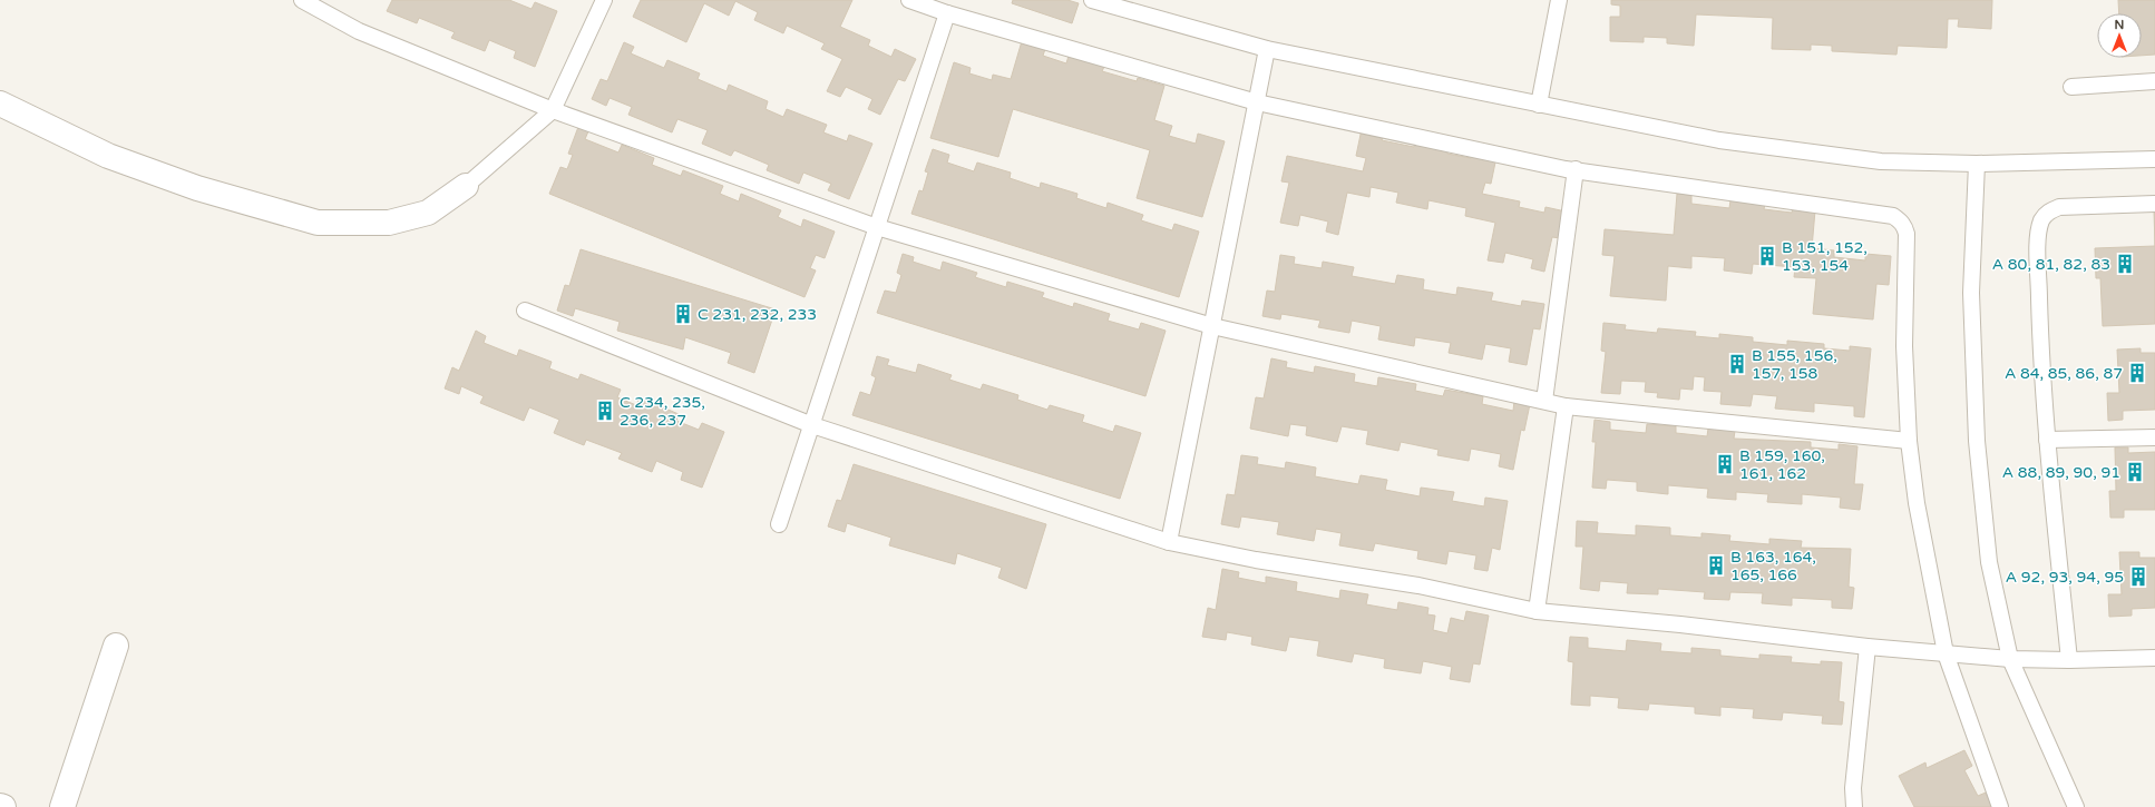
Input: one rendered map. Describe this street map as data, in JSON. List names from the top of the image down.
{
  "places": {
    "building": [
      "B 151, 152, 153, 154",
      "A 80, 81, 82, 83",
      "C 231, 232, 233",
      "B 155, 156, 157, 158",
      "A 84, 85, 86, 87",
      "C 234, 235, 236, 237",
      "B 159, 160, 161, 162",
      "A 88, 89, 90, 91",
      "B 163, 164, 165, 166",
      "A 92, 93, 94, 95"
    ]
  },
  "north": "top"
}
